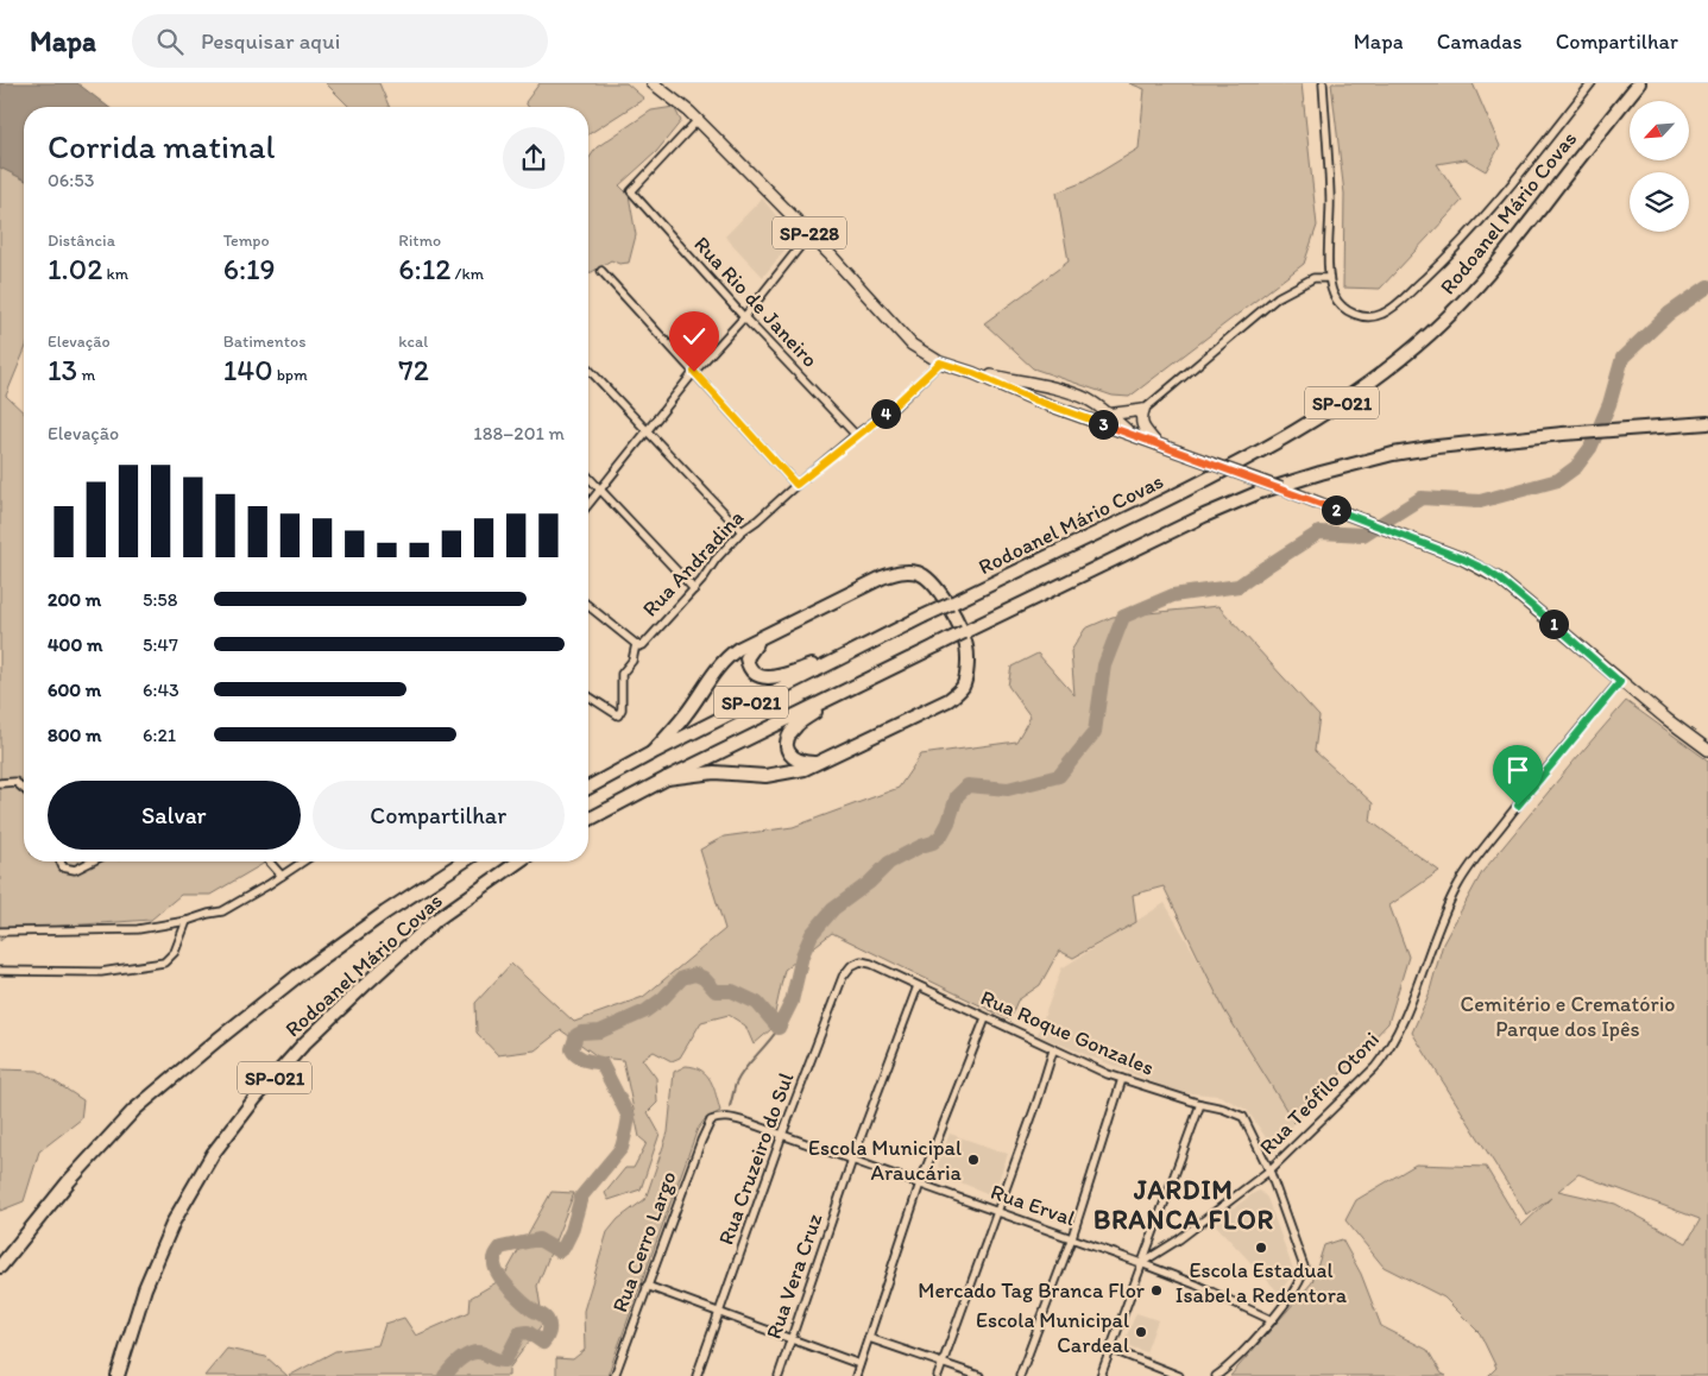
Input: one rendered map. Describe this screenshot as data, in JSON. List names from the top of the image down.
{
  "streets": {
    "highway": ["Rodoanel Mário Covas", "SP-021"],
    "main road": ["SP-228"],
    "street": [
      "Rua Rio de Janeiro",
      "Rua Andradina",
      "Rua Roque Gonzales",
      "Rua Teófilo Otoni",
      "Rua Cruzeiro do Sul",
      "Rua Erval",
      "Rua Cerro Largo",
      "Rua Vera Cruz"
    ]
  },
  "crossings": [
    ["SP-228", "Rua Rio de Janeiro"],
    ["SP-228", "Rua Andradina"],
    ["SP-228", "Rua Teófilo Otoni"],
    ["Rua Rio de Janeiro", "Rua Andradina"],
    ["Rua Roque Gonzales", "Rua Teófilo Otoni"],
    ["Rua Roque Gonzales", "Rua Cruzeiro do Sul"],
    ["Rua Roque Gonzales", "Rua Erval"],
    ["Rua Roque Gonzales", "Rua Vera Cruz"],
    ["Rua Teófilo Otoni", "Rua Erval"],
    ["Rua Cruzeiro do Sul", "Rua Erval"],
    ["Rua Erval", "Rua Cerro Largo"],
    ["Rua Erval", "Rua Vera Cruz"]
  ],
  "districts": ["JARDIM BRANCA FLOR"],
  "parks": ["Cemitério e Crematório Parque dos Ipês"],
  "places": [
    "Escola Municipal Araucária",
    "Escola Estadual Isabel a Redentora",
    "Mercado Tag Branca Flor",
    "Escola Municipal Cardeal"
  ],
  "north": "bottom left",
  "page": {
    "header": "Mapa",
    "search": "Pesquisar aqui",
    "nav": ["Mapa", "Camadas", "Compartilhar"],
    "heading": ["Corrida matinal", "06:53"],
    "stats": [
      ["Distância", "1.02 km"],
      ["Tempo", "6:19"],
      ["Ritmo", "6:12 /km"],
      ["Elevação", "13 m"],
      ["Batimentos", "140 bpm"],
      ["kcal", "72"]
    ],
    "pins": [
      "4",
      "3",
      "2",
      "1"
    ],
    "chart": ["Elevação", "188–201 m"],
    "list": [
      {
        "name": "200 m",
        "note": "5:58"
      },
      {
        "name": "400 m",
        "note": "5:47"
      },
      {
        "name": "600 m",
        "note": "6:43"
      },
      {
        "name": "800 m",
        "note": "6:21"
      }
    ],
    "buttons": ["Salvar", "Compartilhar"]
  }
}
